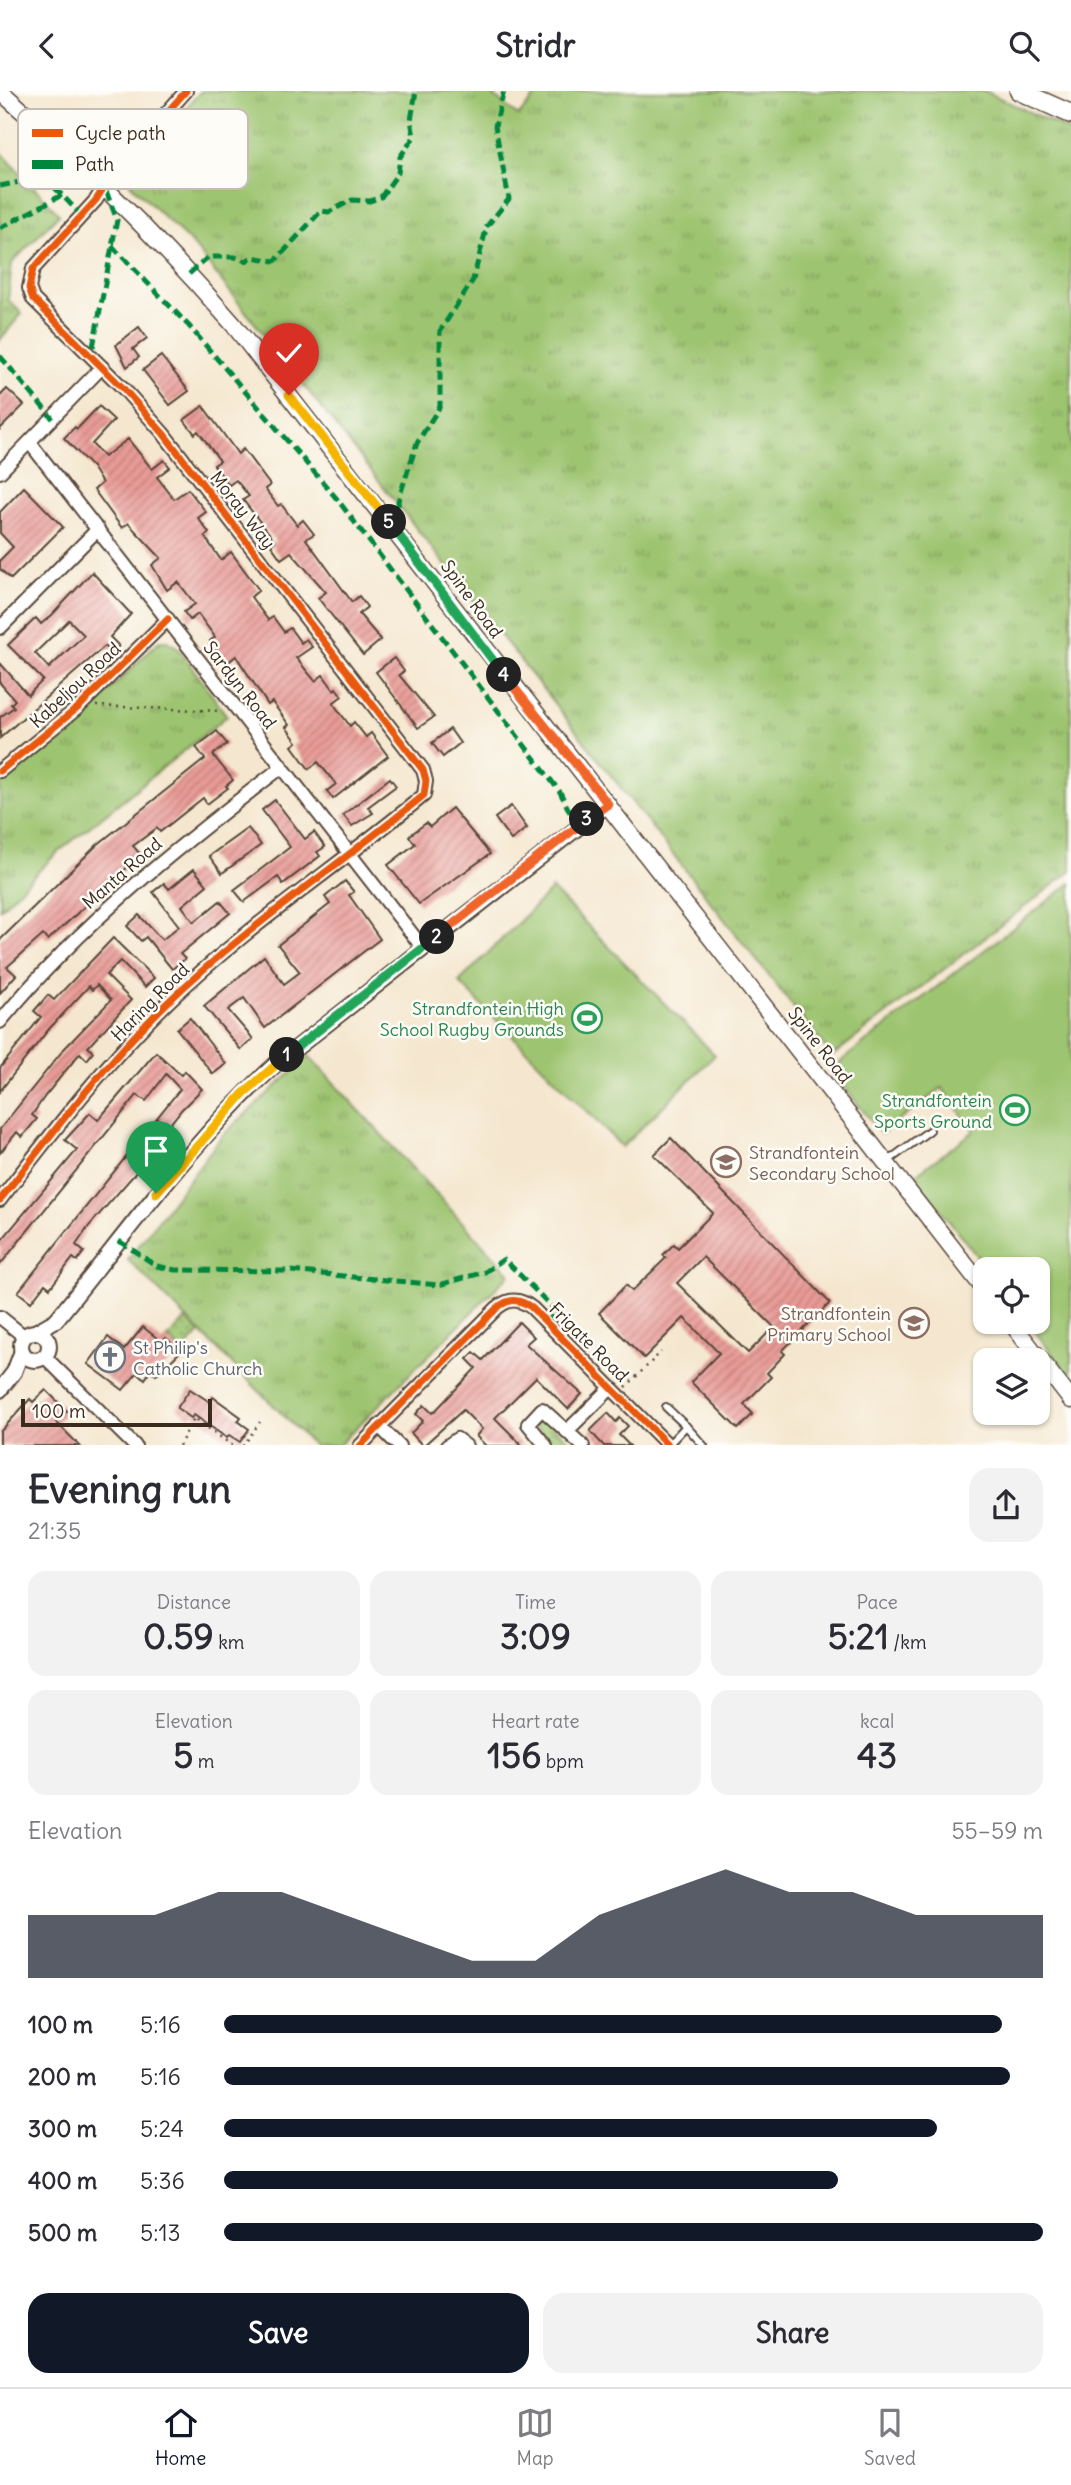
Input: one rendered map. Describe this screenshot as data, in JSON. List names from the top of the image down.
{
  "streets": {
    "main road": ["Spine Road"],
    "street": [
      "Moray Way",
      "Kabeljou Road",
      "Sardyn Road",
      "Manta Road",
      "Haring Road",
      "Frigate Road"
    ]
  },
  "crossings": [
    ["Moray Way", "Sardyn Road"],
    ["Moray Way", "Haring Road"],
    ["Kabeljou Road", "Sardyn Road"],
    ["Sardyn Road", "Manta Road"],
    ["Sardyn Road", "Haring Road"]
  ],
  "places": {
    "sports": ["Strandfontein High School Rugby Grounds", "Strandfontein Sports Ground"],
    "school or university": ["Strandfontein Secondary School", "Strandfontein Primary School"],
    "church": ["St Philip's Catholic Church"]
  },
  "legend": ["Cycle path", "Path"],
  "scale_bar": "100 m",
  "page": {
    "header": "Stridr",
    "pins": [
      "5",
      "4",
      "3",
      "2",
      "1"
    ],
    "scale": "100 m",
    "heading": ["Evening run", "21:35"],
    "stats": [
      ["Distance", "0.59 km"],
      ["Time", "3:09"],
      ["Pace", "5:21 /km"],
      ["Elevation", "5 m"],
      ["Heart rate", "156 bpm"],
      ["kcal", "43"]
    ],
    "chart": ["Elevation", "55–59 m"],
    "list": [
      {
        "name": "100 m",
        "note": "5:16"
      },
      {
        "name": "200 m",
        "note": "5:16"
      },
      {
        "name": "300 m",
        "note": "5:24"
      },
      {
        "name": "400 m",
        "note": "5:36"
      },
      {
        "name": "500 m",
        "note": "5:13"
      }
    ],
    "buttons": ["Save", "Share"],
    "tabs": ["Home", "Map", "Saved"]
  }
}
